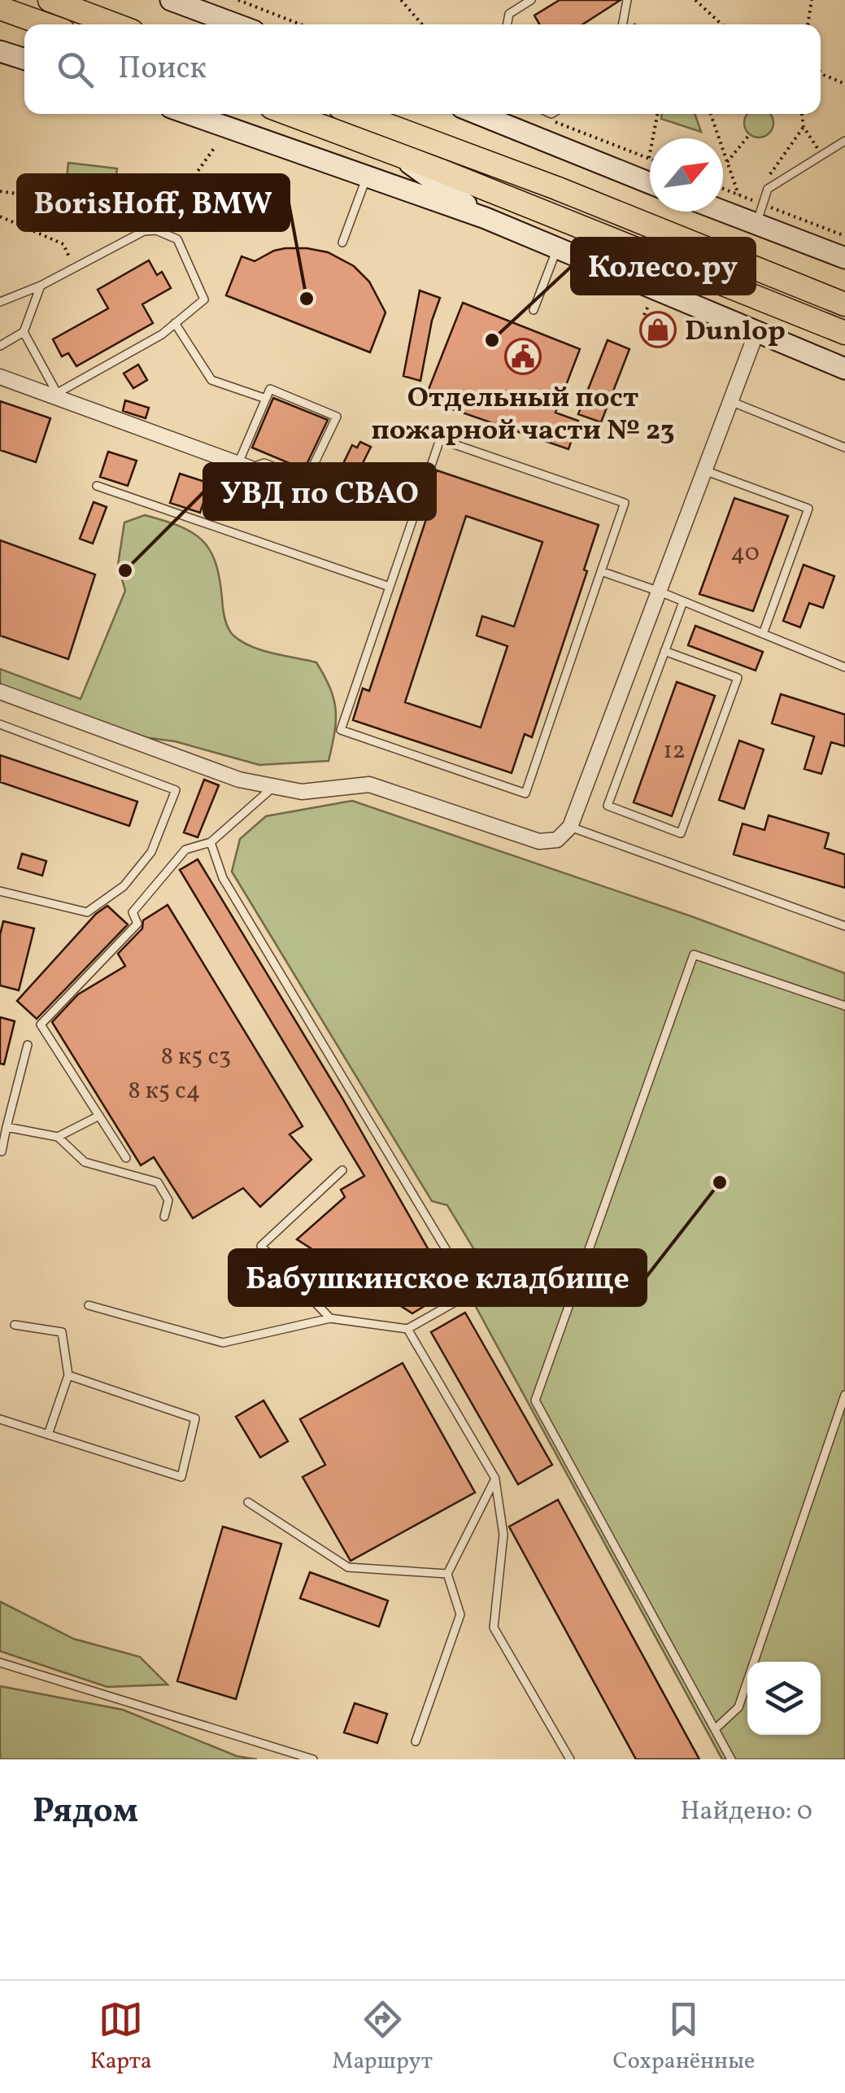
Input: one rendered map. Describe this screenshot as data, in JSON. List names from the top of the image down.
{
  "places": {
    "other": [
      "BorisHoff, BMW",
      "Колесо.ру",
      "УВД по СВАО",
      "Бабушкинское кладбище"
    ],
    "shop": ["Dunlop"],
    "public building": ["Отдельный пост пожарной части № 23"]
  },
  "house_numbers": [
    "40",
    "12",
    "8 к5 с3",
    "8 к5 с4"
  ],
  "north": "top right",
  "page": {
    "search": "Поиск",
    "heading": ["Рядом", "Найдено: 0"],
    "nav": ["Карта", "Маршрут", "Сохранённые"]
  }
}
